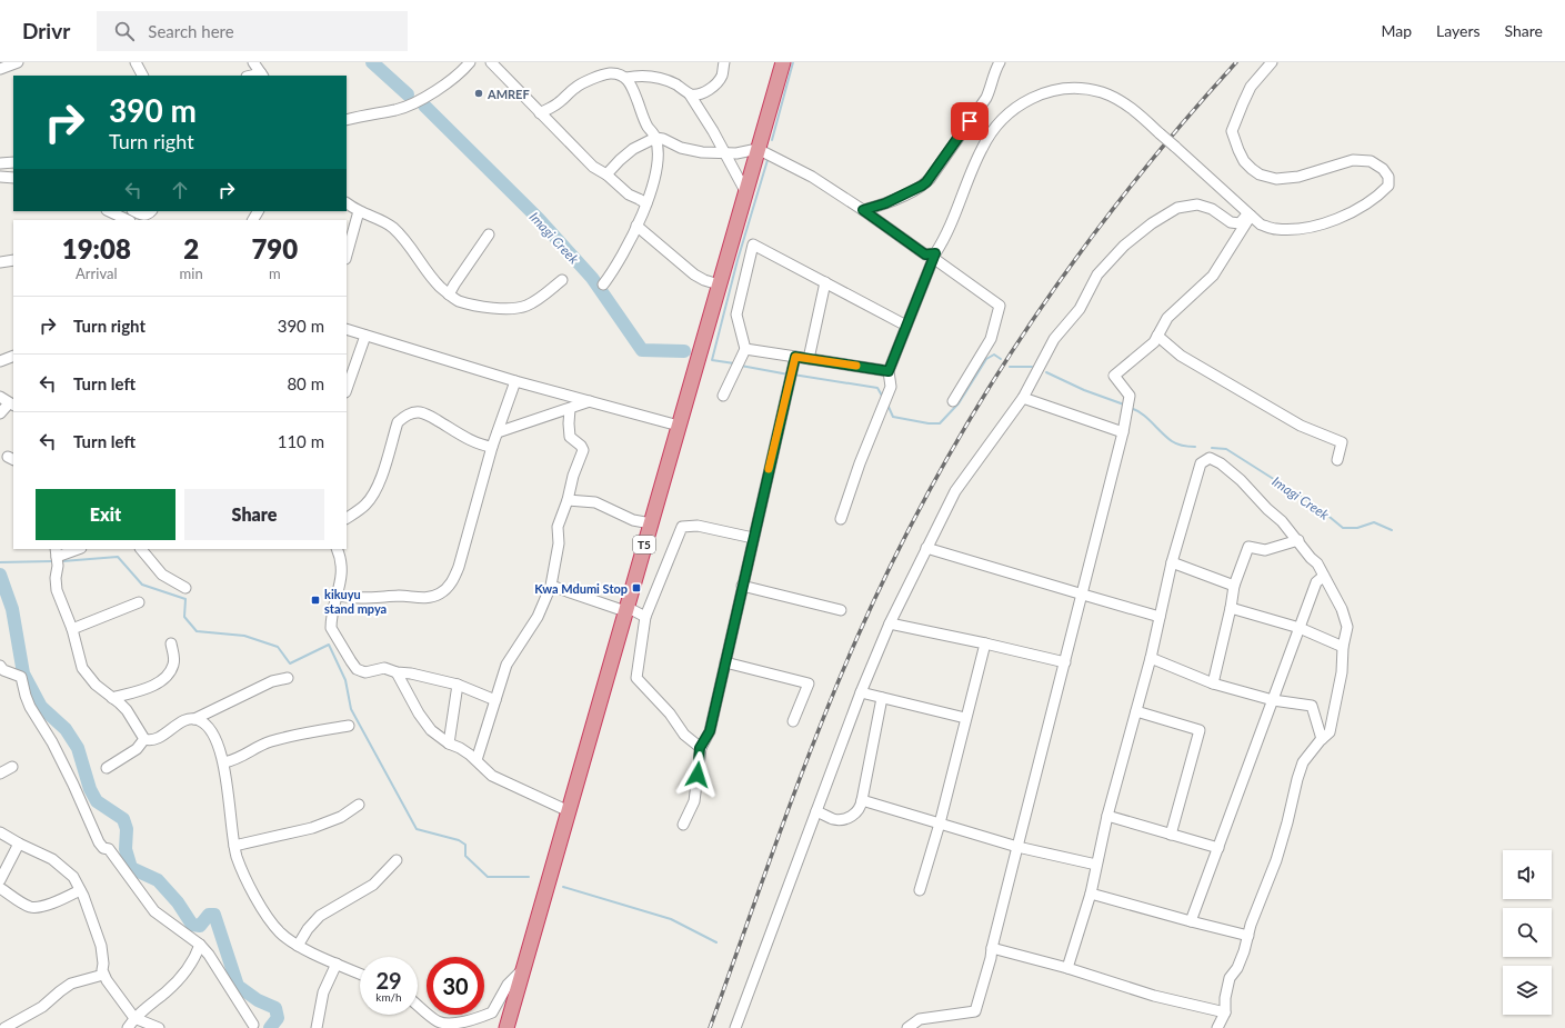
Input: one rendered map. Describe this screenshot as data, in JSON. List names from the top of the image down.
{
  "streets": {
    "highway": ["T5"]
  },
  "water": ["Imagi Creek"],
  "places": {
    "other": ["AMREF"],
    "transit": ["Kwa Mdumi Stop", "kikuyu stand mpya"]
  },
  "page": {
    "header": "Drivr",
    "search": "Search here",
    "nav": ["Map", "Layers", "Share"],
    "turn": ["390 m", "Turn right"],
    "eta": [
      "19:08",
      "Arrival",
      "2",
      "min",
      "790",
      "m"
    ],
    "list": [
      {
        "name": "Turn right",
        "value": "390 m"
      },
      {
        "name": "Turn left",
        "value": "80 m"
      },
      {
        "name": "Turn left",
        "value": "110 m"
      }
    ],
    "buttons": ["Exit", "Share"],
    "speed": "29 km/h",
    "limit": "30"
  }
}
